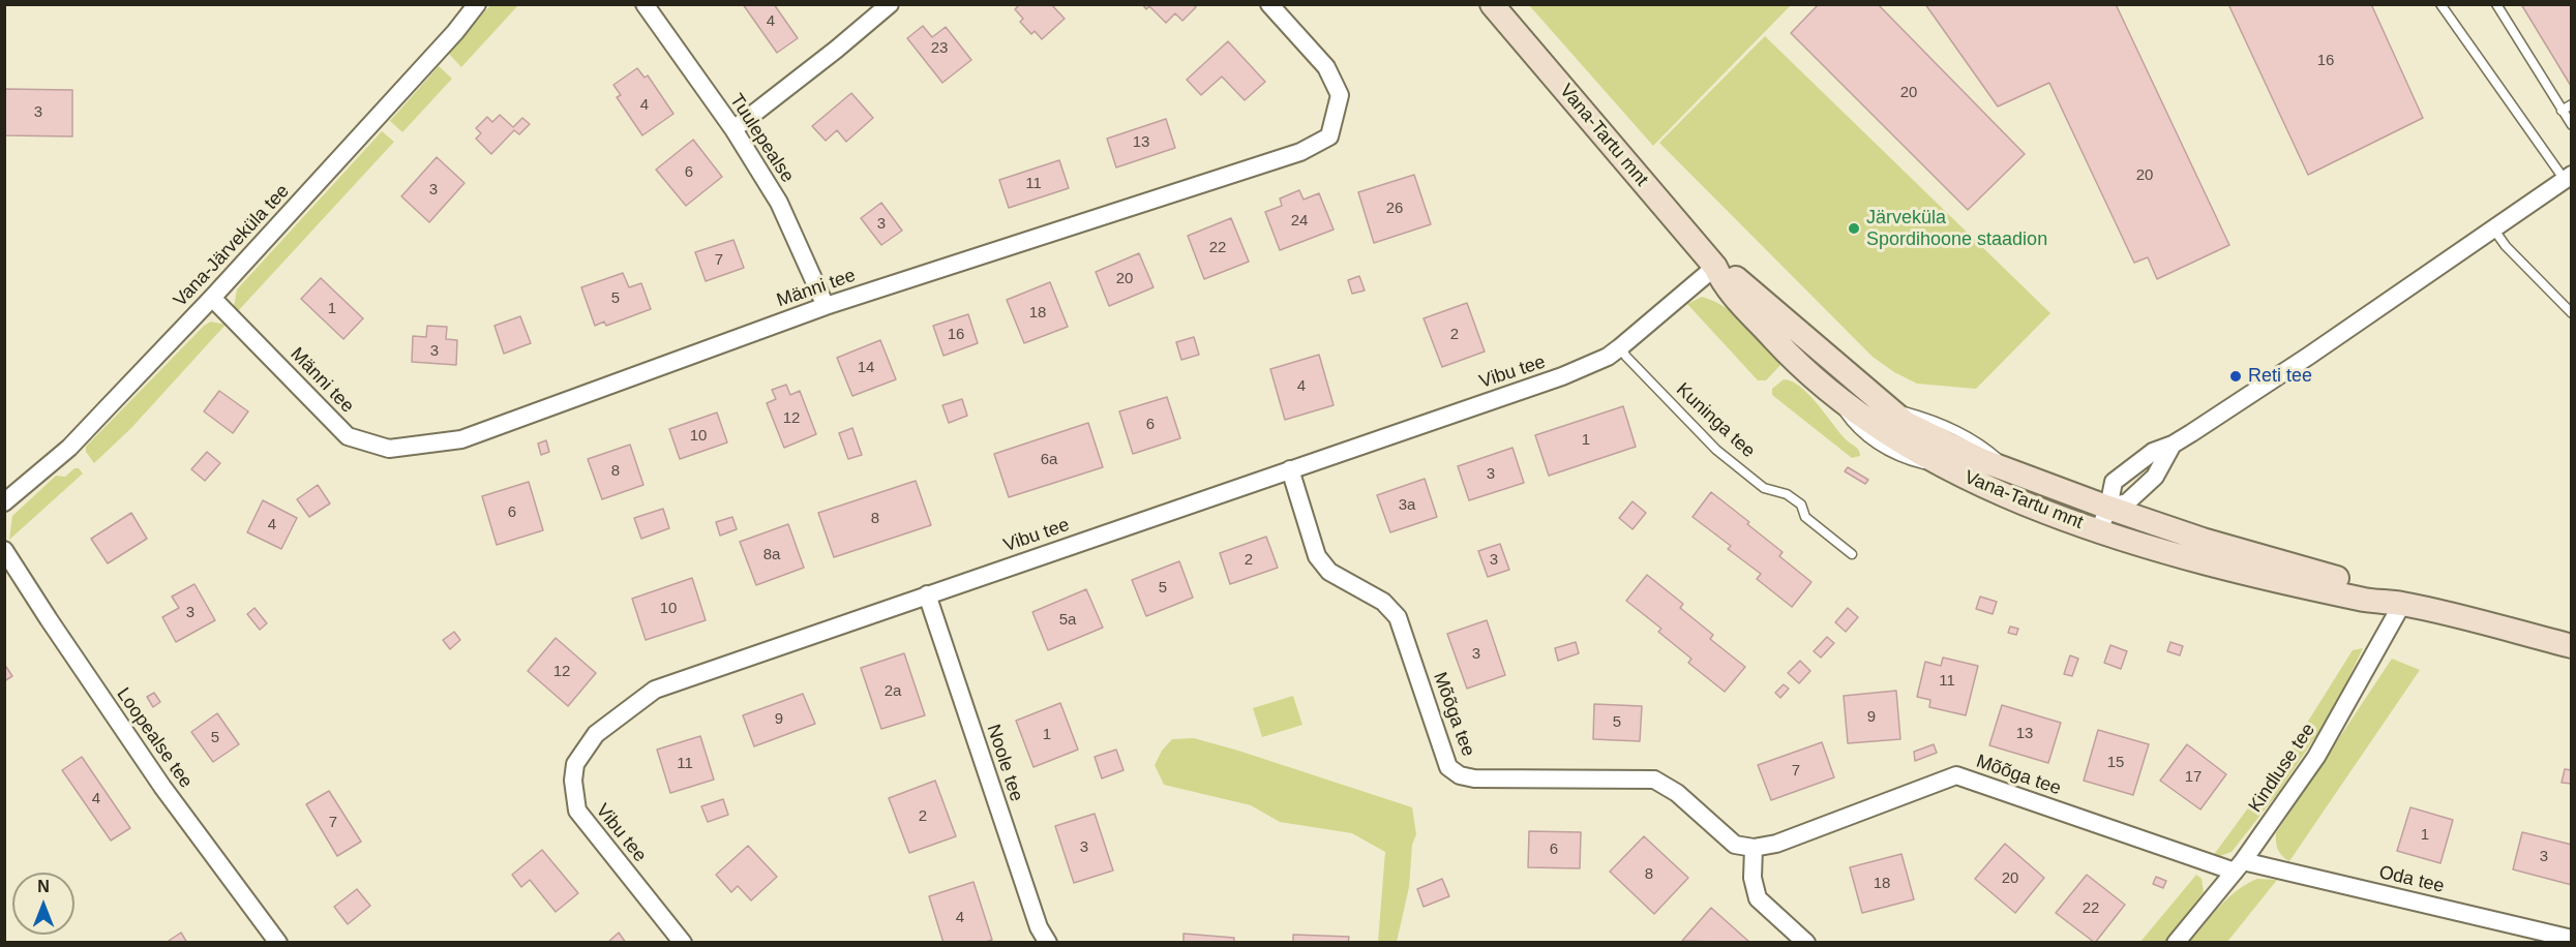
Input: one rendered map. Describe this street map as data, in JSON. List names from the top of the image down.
{
  "streets": {
    "street": [
      "Vana-Tartu mnt",
      "Tuulepealse",
      "Vana-Järveküla tee",
      "Männi tee",
      "Vibu tee",
      "Mõõga tee",
      "Loopealse tee",
      "Noole tee",
      "Kindluse tee",
      "Oda tee"
    ],
    "lane": ["Kuninga tee"]
  },
  "crossings": [
    ["Vana-Tartu mnt", "Vibu tee"],
    ["Vana-Tartu mnt", "Kindluse tee"],
    ["Tuulepealse", "Männi tee"],
    ["Vana-Järveküla tee", "Männi tee"],
    ["Vibu tee", "Kuninga tee"],
    ["Vibu tee", "Mõõga tee"],
    ["Vibu tee", "Noole tee"],
    ["Mõõga tee", "Kindluse tee"],
    ["Mõõga tee", "Oda tee"],
    ["Kindluse tee", "Oda tee"]
  ],
  "places": ["Järveküla Spordihoone staadion", "Reti tee"],
  "house_numbers": [
    "4",
    "23",
    "16",
    "20",
    "4",
    "3",
    "13",
    "6",
    "20",
    "11",
    "3",
    "26",
    "24",
    "3",
    "22",
    "7",
    "20",
    "5",
    "1",
    "18",
    "16",
    "2",
    "3",
    "14",
    "4",
    "12",
    "6",
    "10",
    "1",
    "6a",
    "8",
    "3",
    "3a",
    "6",
    "8",
    "4",
    "8a",
    "2",
    "3",
    "5",
    "10",
    "3",
    "5a",
    "3",
    "12",
    "11",
    "2a",
    "9",
    "9",
    "5",
    "13",
    "1",
    "5",
    "15",
    "11",
    "7",
    "17",
    "4",
    "2",
    "7",
    "1",
    "3",
    "6",
    "3",
    "8",
    "20",
    "18",
    "22",
    "4"
  ],
  "north": "top"
}
